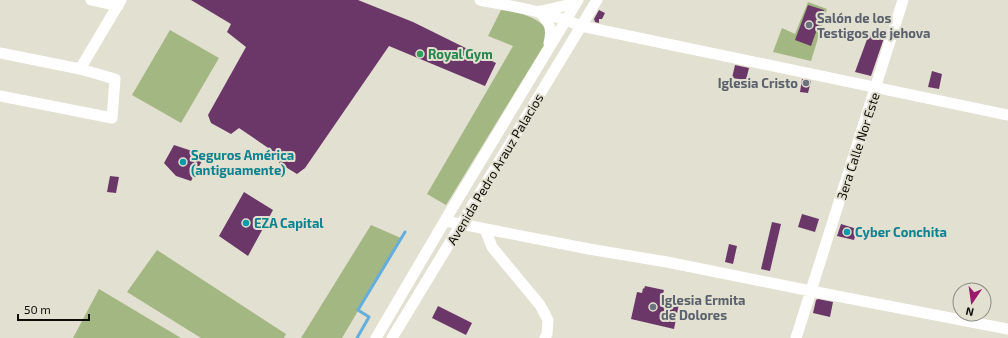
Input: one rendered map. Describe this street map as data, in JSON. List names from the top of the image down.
{
  "streets": {
    "street": ["3era Calle Nor Este", "Avenida Pedro Arauz Palacios"]
  },
  "places": [
    "Salón de los Testigos de jehova",
    "Royal Gym",
    "Iglesia Cristo",
    "Seguros América (antiguamente)",
    "EZA Capital",
    "Cyber Conchita",
    "Iglesia Ermita de Dolores"
  ],
  "scale_bar": "50 m",
  "north": "bottom"
}
